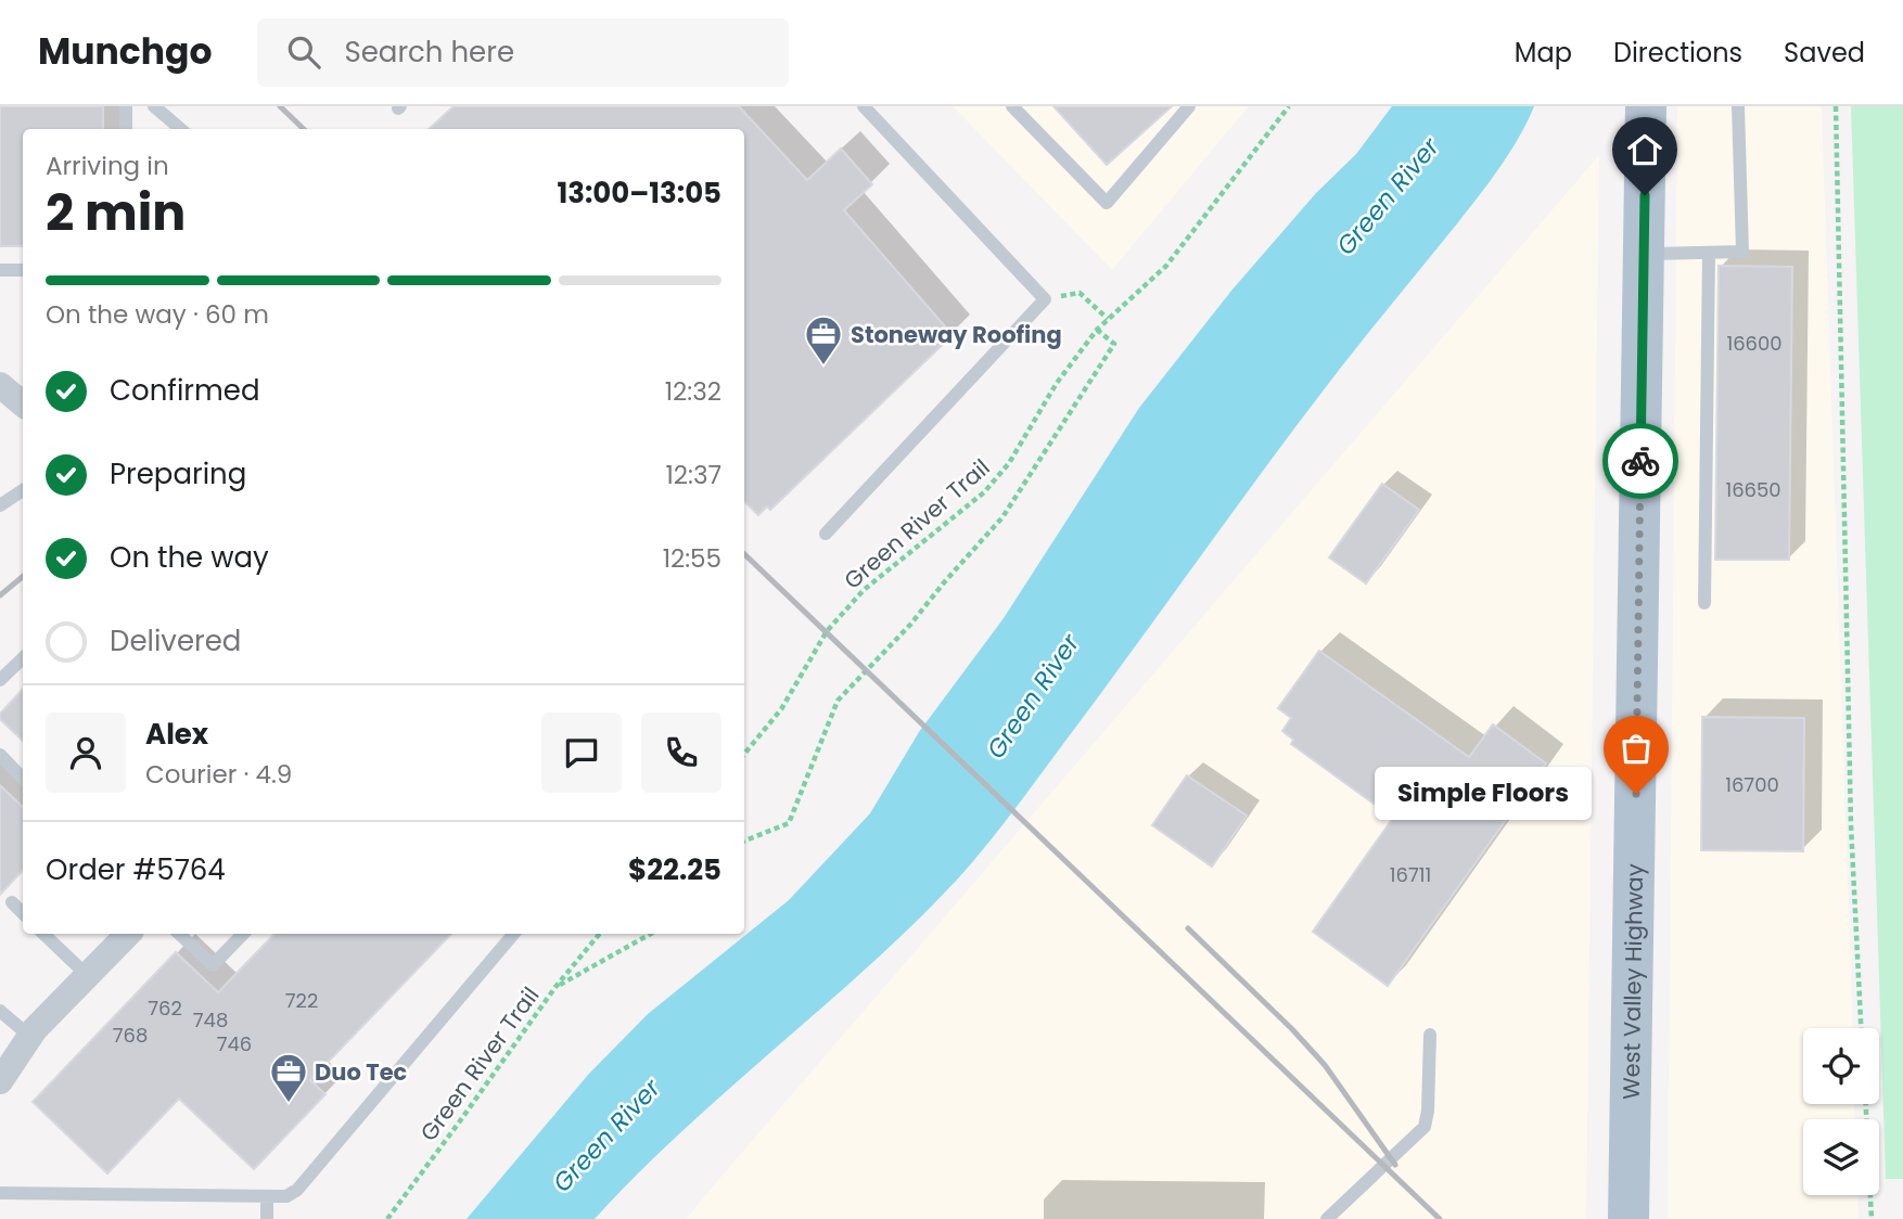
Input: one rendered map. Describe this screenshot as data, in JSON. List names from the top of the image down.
{
  "streets": {
    "main road": ["West Valley Highway"],
    "path": ["Green River Trail"]
  },
  "water": ["Green River"],
  "places": {
    "office": ["Stoneway Roofing", "Duo Tec"],
    "other": ["Simple Floors"]
  },
  "house_numbers": [
    "16600",
    "16650",
    "16700",
    "16711",
    "722",
    "762",
    "748",
    "768",
    "746"
  ],
  "page": {
    "header": "Munchgo",
    "search": "Search here",
    "nav": ["Map", "Directions", "Saved"],
    "heading": ["2 min", "Arriving in", "13:00–13:05"],
    "panel": [
      "Alex",
      "Courier · 4.9",
      "Order #5764",
      "$22.25"
    ],
    "bar": "On the way · 60 m",
    "list": [
      ["Confirmed", "12:32"],
      ["Preparing", "12:37"],
      ["On the way", "12:55"],
      "Delivered"
    ],
    "bubble": "Simple Floors"
  }
}
